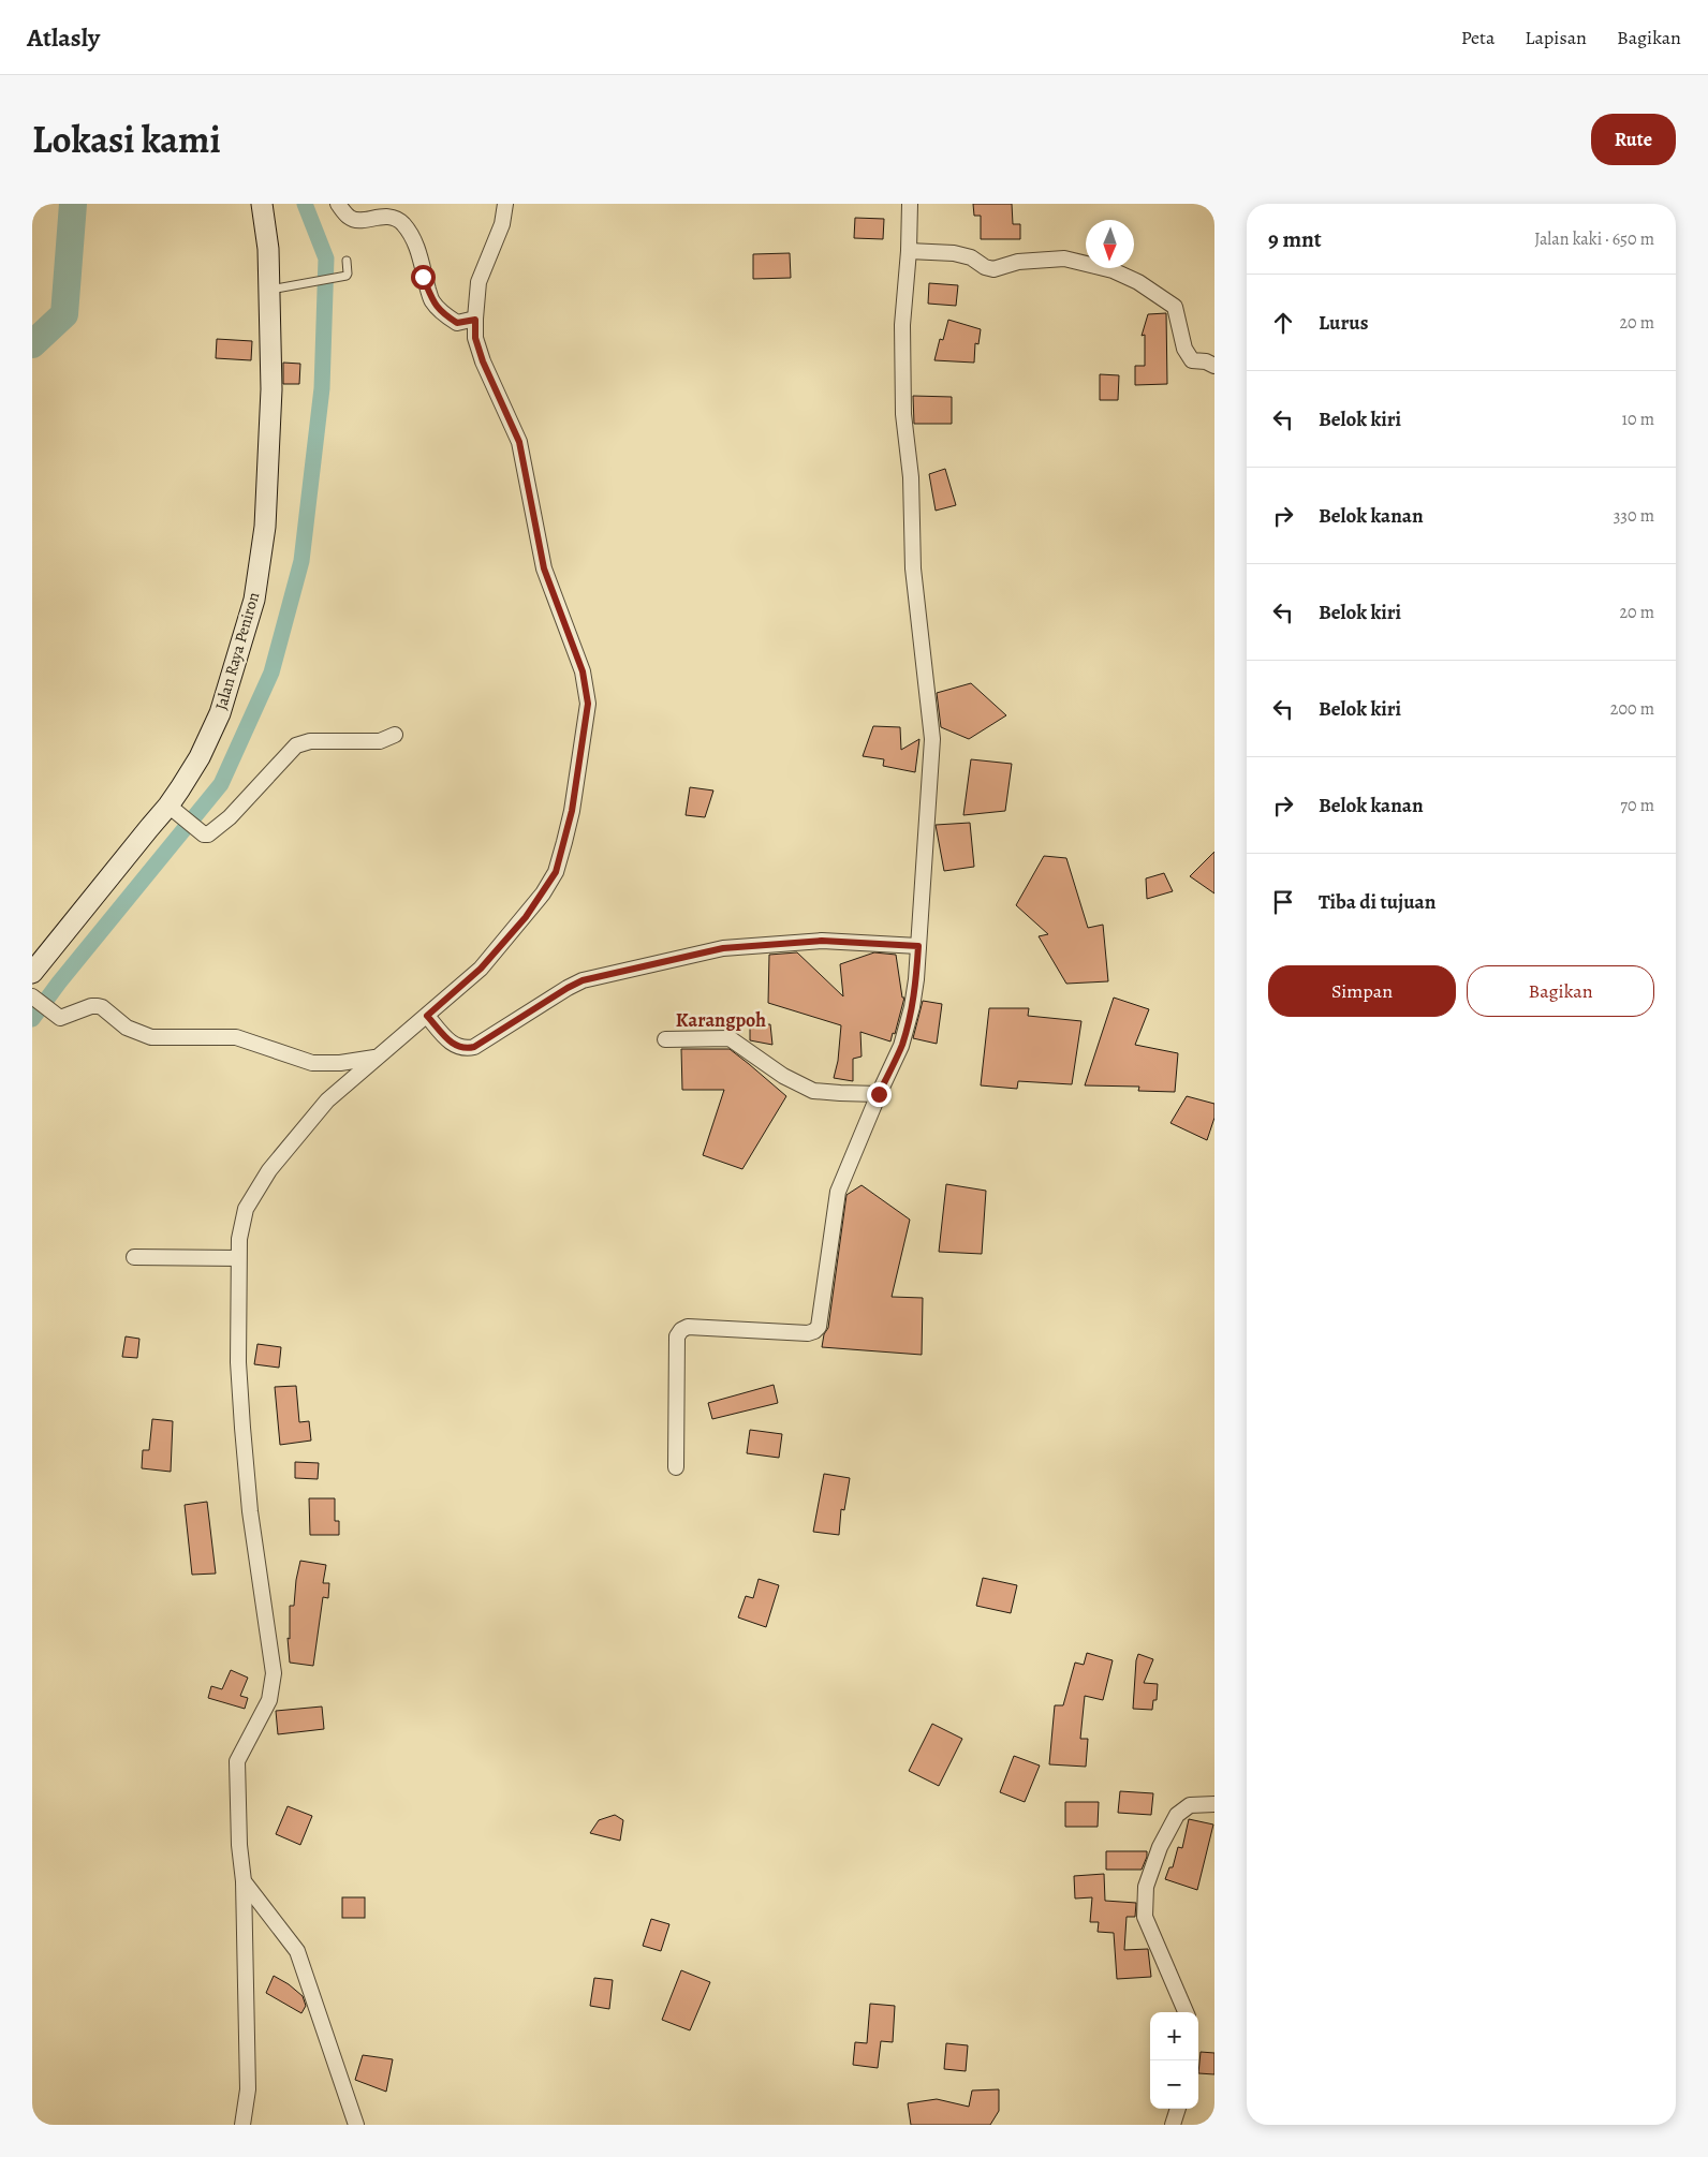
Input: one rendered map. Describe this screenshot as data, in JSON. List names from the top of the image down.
{
  "streets": {
    "main road": ["Jalan Raya Peniron"]
  },
  "districts": ["Karangpoh"],
  "north": "bottom",
  "page": {
    "header": "Atlasly",
    "nav": ["Peta", "Lapisan", "Bagikan"],
    "title": "Lokasi kami",
    "buttons": [
      "Rute",
      ["Simpan", "Bagikan"]
    ],
    "heading": ["9 mnt", "Jalan kaki · 650 m"],
    "list": [
      ["Lurus", "20 m"],
      ["Belok kiri", "10 m"],
      ["Belok kanan", "330 m"],
      ["Belok kiri", "20 m"],
      ["Belok kiri", "200 m"],
      ["Belok kanan", "70 m"],
      "Tiba di tujuan"
    ],
    "map_buttons": ["+", "−"]
  }
}
